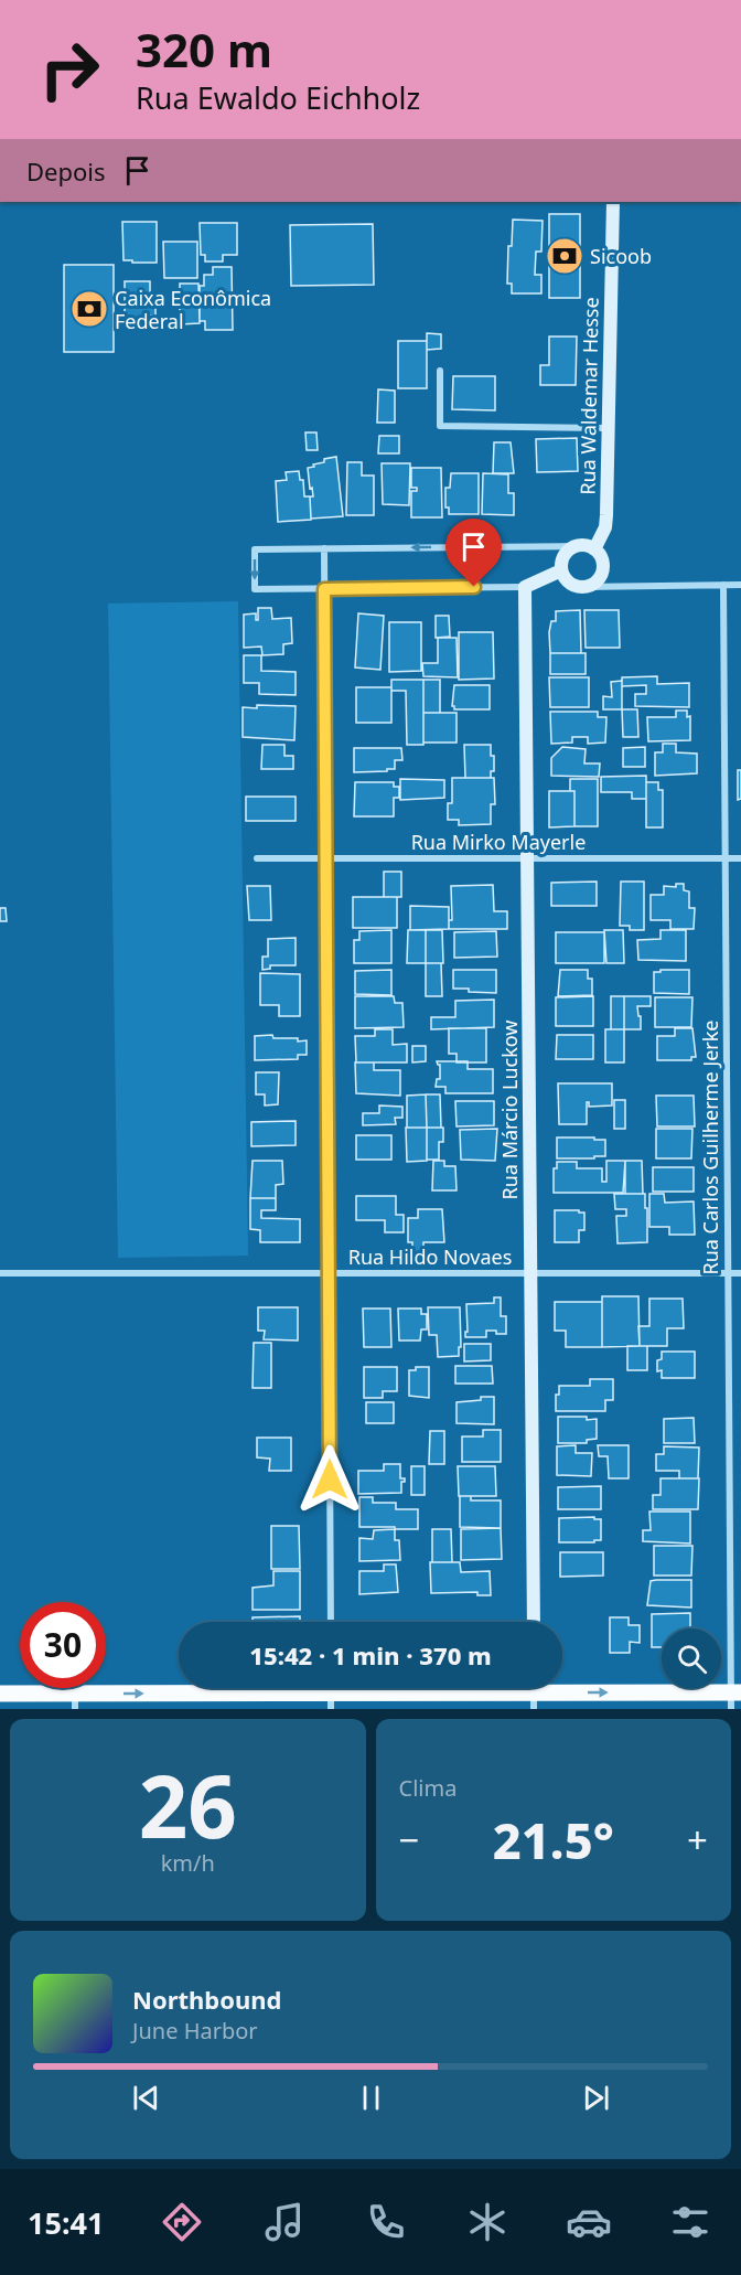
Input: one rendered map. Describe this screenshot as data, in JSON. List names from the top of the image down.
{
  "streets": {
    "street": [
      "Rua Waldemar Hesse",
      "Rua Mirko Mayerle",
      "Rua Márcio Luckow",
      "Rua Carlos Guilherme Jerke",
      "Rua Hildo Novaes"
    ]
  },
  "crossings": [
    ["Rua Mirko Mayerle", "Rua Márcio Luckow"],
    ["Rua Mirko Mayerle", "Rua Carlos Guilherme Jerke"],
    ["Rua Márcio Luckow", "Rua Hildo Novaes"],
    ["Rua Carlos Guilherme Jerke", "Rua Hildo Novaes"]
  ],
  "places": {
    "bank": ["Sicoob", "Caixa Econômica Federal"]
  },
  "page": {
    "turn": ["320 m", "Rua Ewaldo Eichholz"],
    "then": "Depois",
    "limit": "30",
    "trip": "15:42 · 1 min · 370 m",
    "tile": [
      ["26", "km/h"],
      "Clima"
    ],
    "heat": ["−", "21.5°", "+"],
    "song": ["Northbound", "June Harbor"],
    "tabs": "15:41"
  }
}
